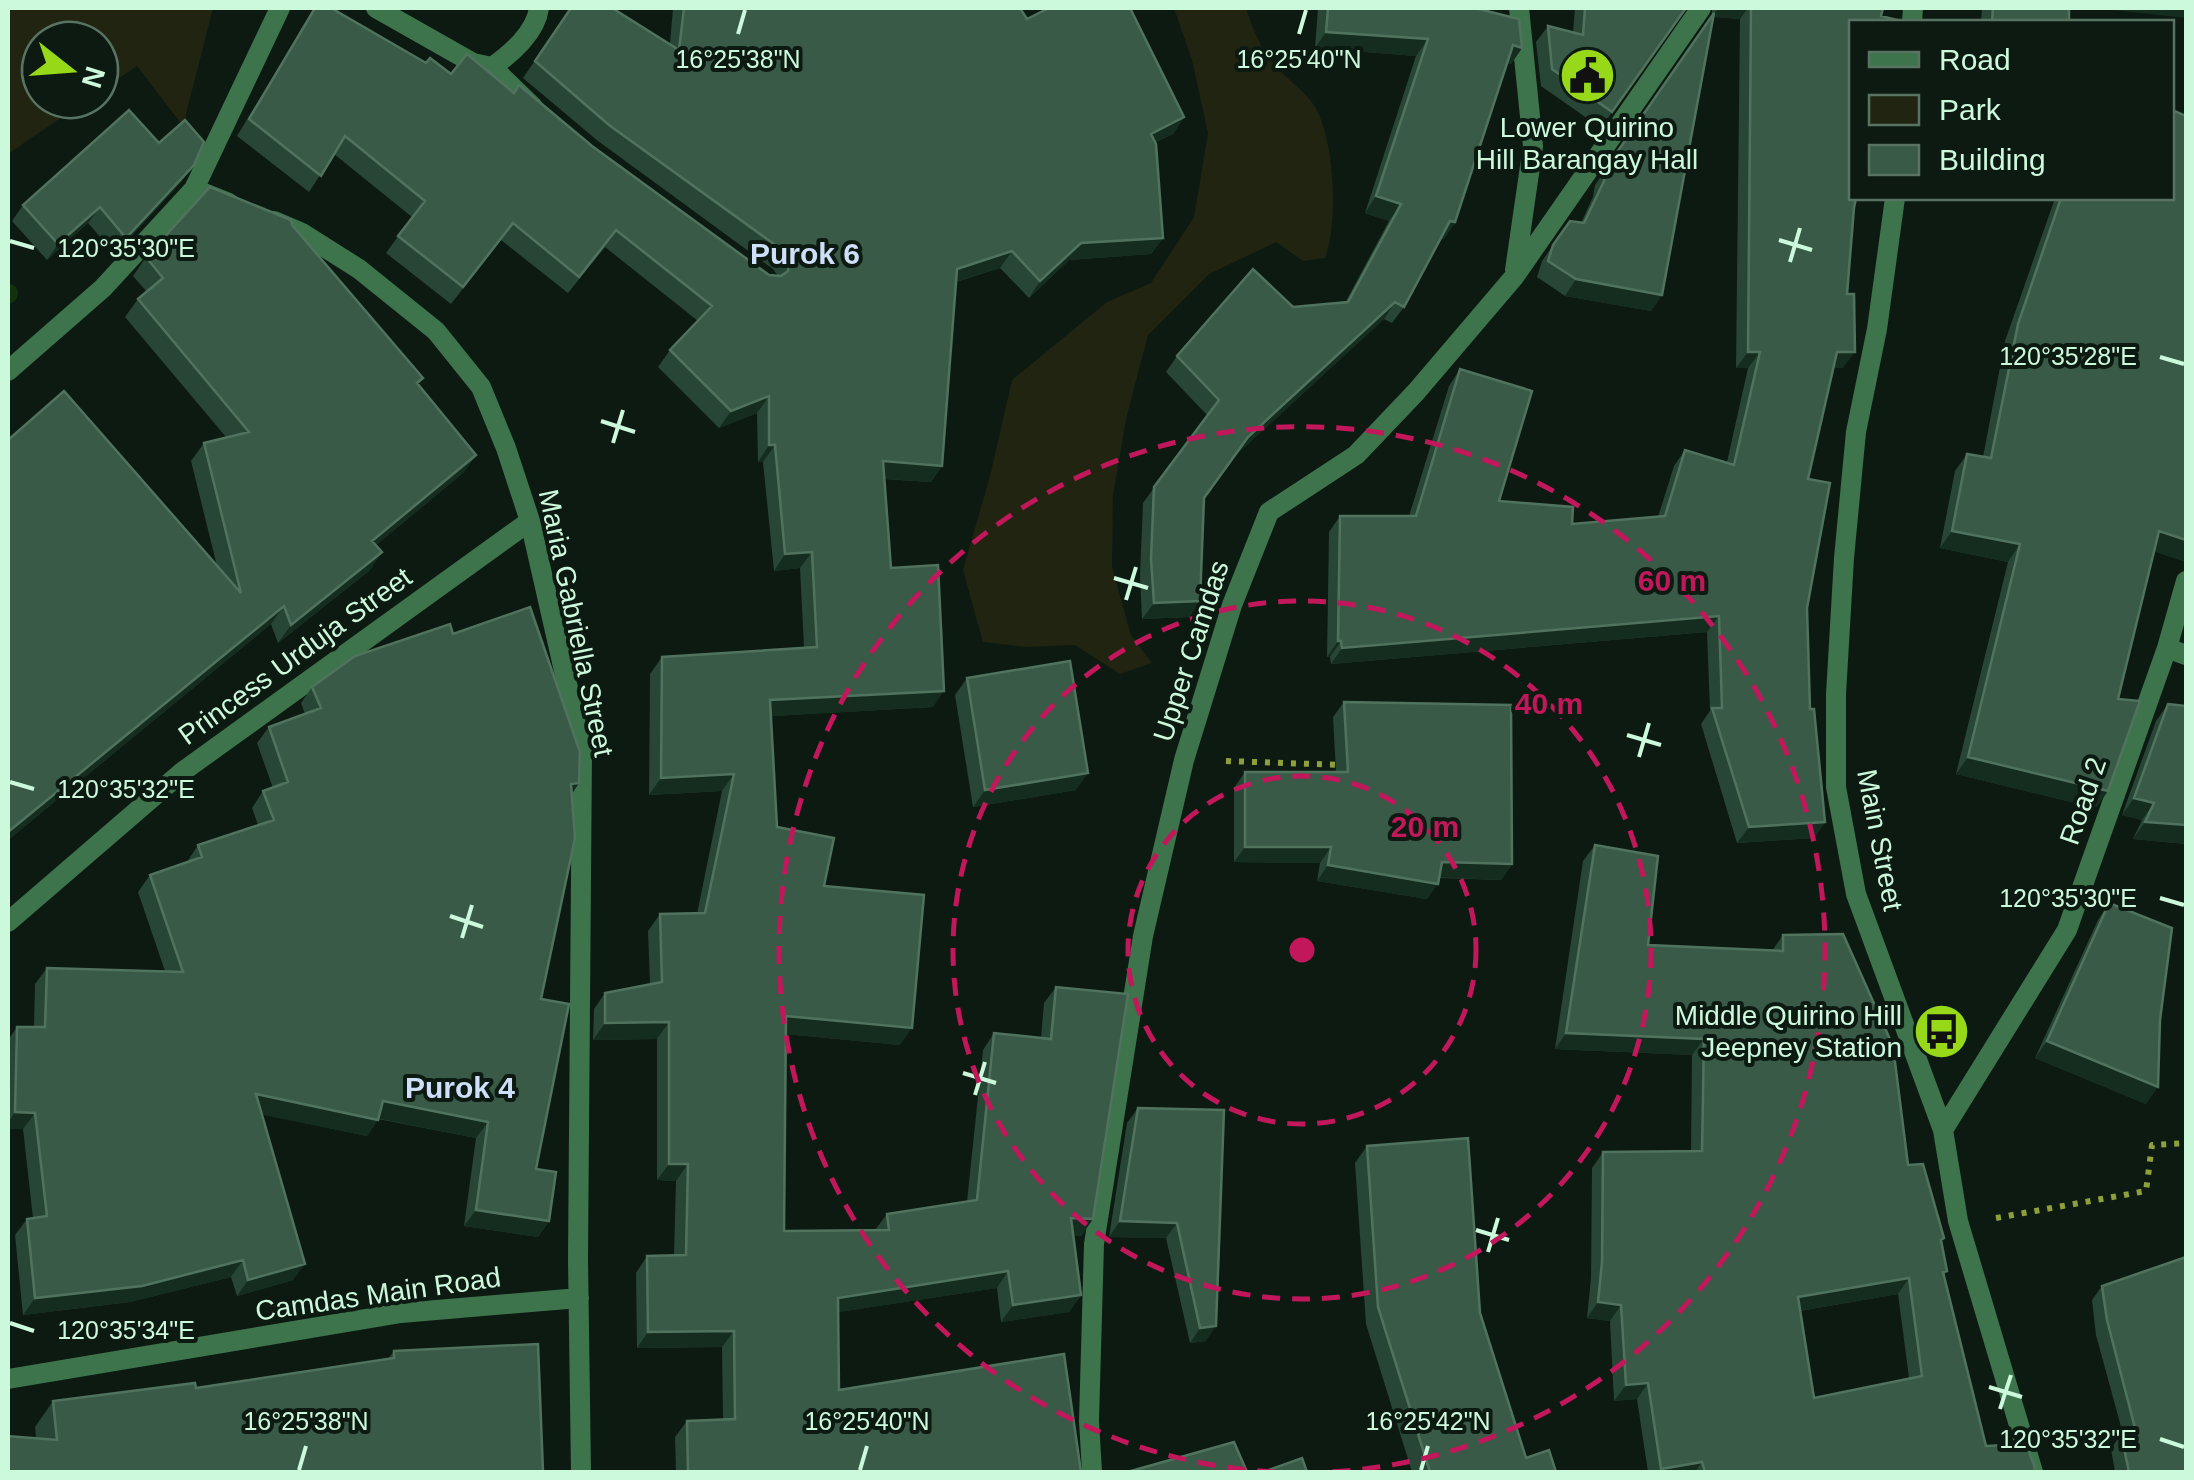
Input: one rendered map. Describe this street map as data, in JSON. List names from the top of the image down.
{
  "streets": {
    "street": [
      "Maria Gabriella Street",
      "Upper Camdas",
      "Princess Urduja Street",
      "Road 2",
      "Main Street",
      "Camdas Main Road"
    ]
  },
  "crossings": [
    ["Maria Gabriella Street", "Princess Urduja Street"],
    ["Maria Gabriella Street", "Camdas Main Road"],
    ["Road 2", "Main Street"]
  ],
  "districts": ["Purok 6", "Purok 4"],
  "places": {
    "public building": ["Lower Quirino Hill Barangay Hall"],
    "bus stop": ["Middle Quirino Hill Jeepney Station"]
  },
  "legend": ["Road", "Park", "Building"],
  "north": "right",
  "coordinates": [
    "16°25'38\"N",
    "16°25'40\"N",
    "120°35'30\"E",
    "120°35'28\"E",
    "120°35'32\"E",
    "120°35'34\"E",
    "16°25'42\"N"
  ],
  "rings": ["60 m", "40 m", "20 m"]
}
